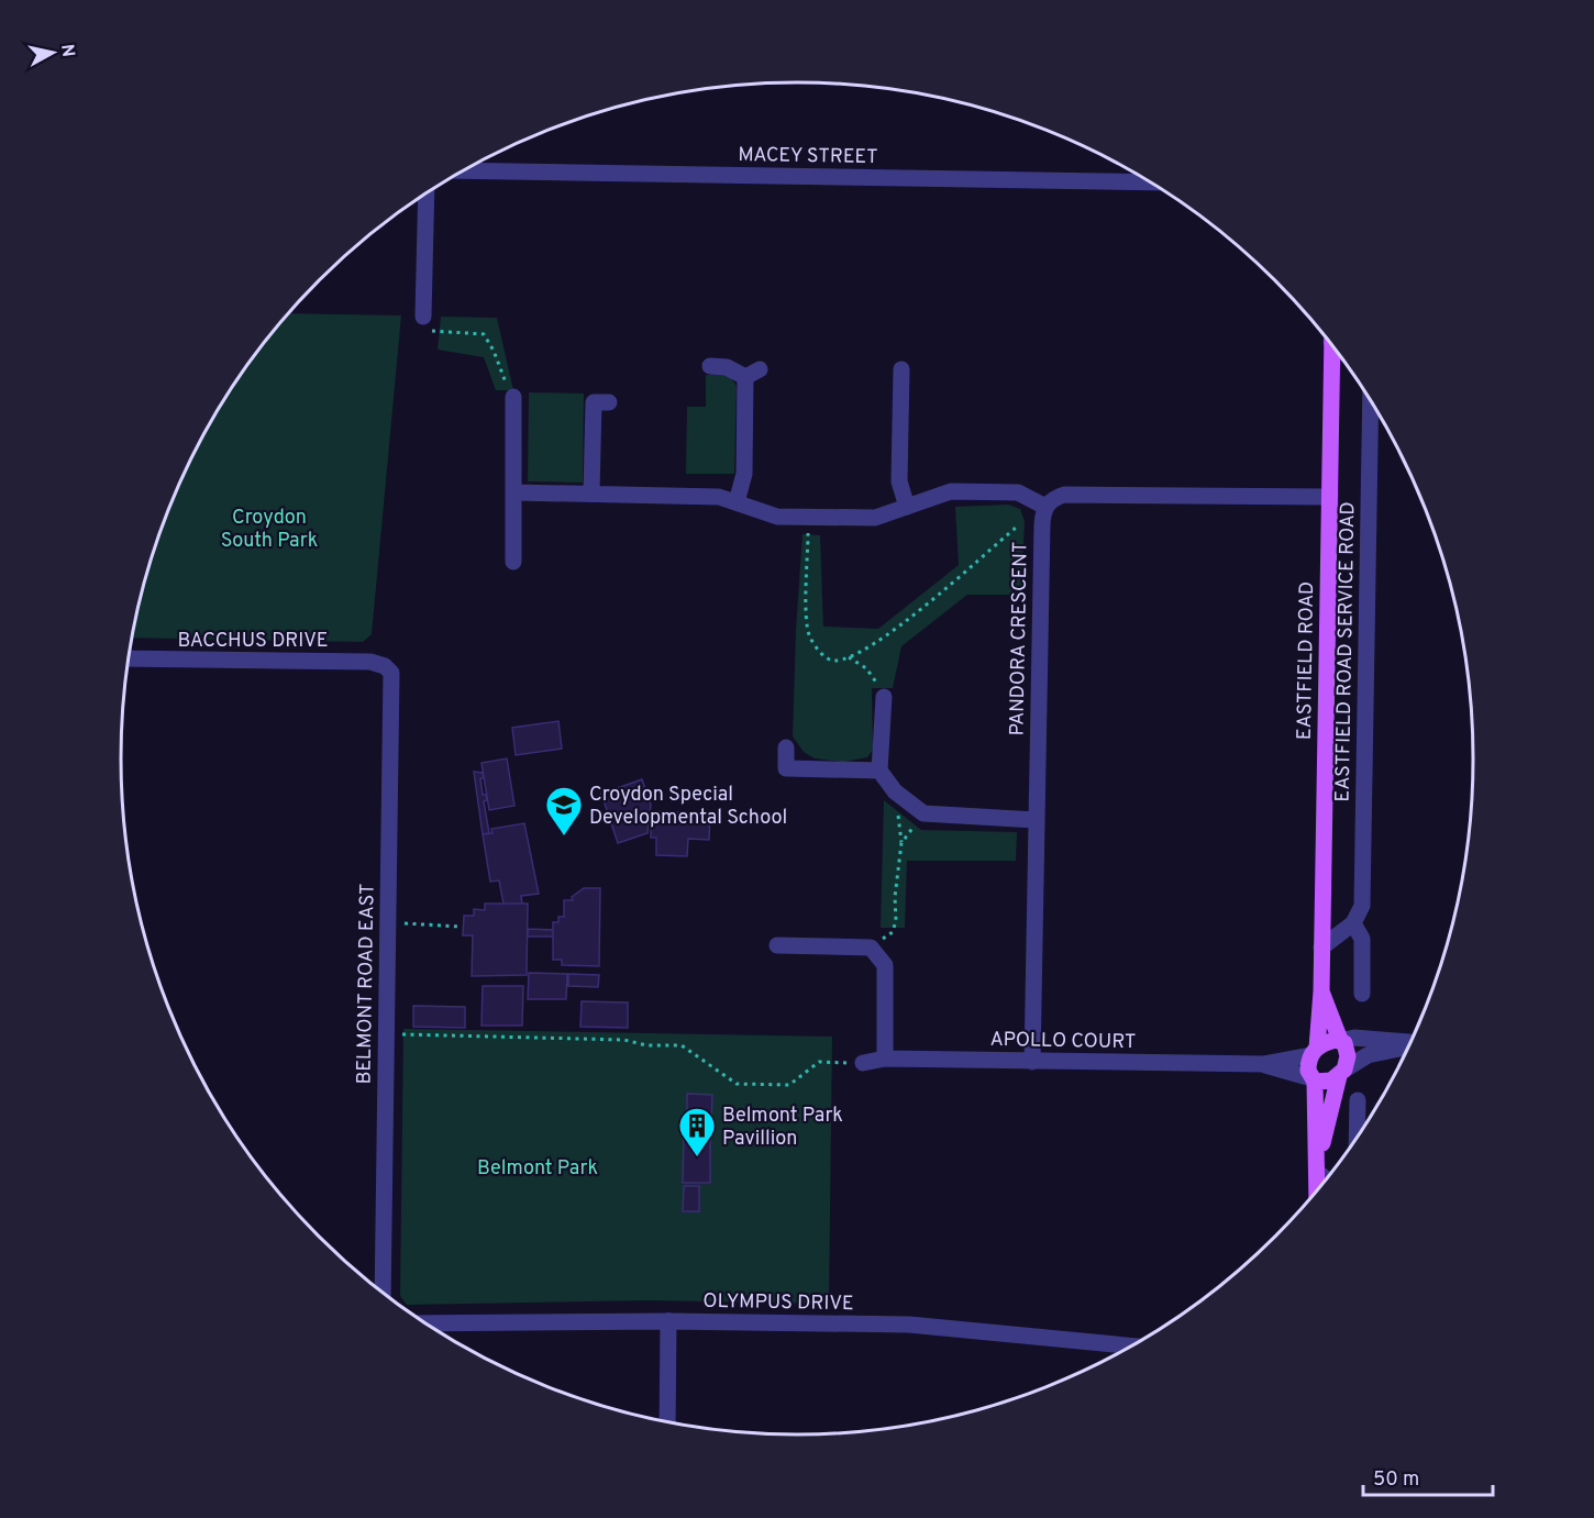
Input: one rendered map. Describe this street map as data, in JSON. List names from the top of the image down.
{
  "streets": {
    "main road": ["EASTFIELD ROAD"],
    "street": [
      "MACEY STREET",
      "PANDORA CRESCENT",
      "BACCHUS DRIVE",
      "EASTFIELD ROAD SERVICE ROAD",
      "BELMONT ROAD EAST",
      "APOLLO COURT",
      "OLYMPUS DRIVE"
    ]
  },
  "crossings": [
    ["PANDORA CRESCENT", "APOLLO COURT"],
    ["BACCHUS DRIVE", "BELMONT ROAD EAST"],
    ["EASTFIELD ROAD", "APOLLO COURT"]
  ],
  "parks": ["Croydon South Park", "Belmont Park"],
  "places": {
    "school or university": ["Croydon Special Developmental School"],
    "building": ["Belmont Park Pavillion"]
  },
  "scale_bar": "50 m",
  "north": "right"
}
